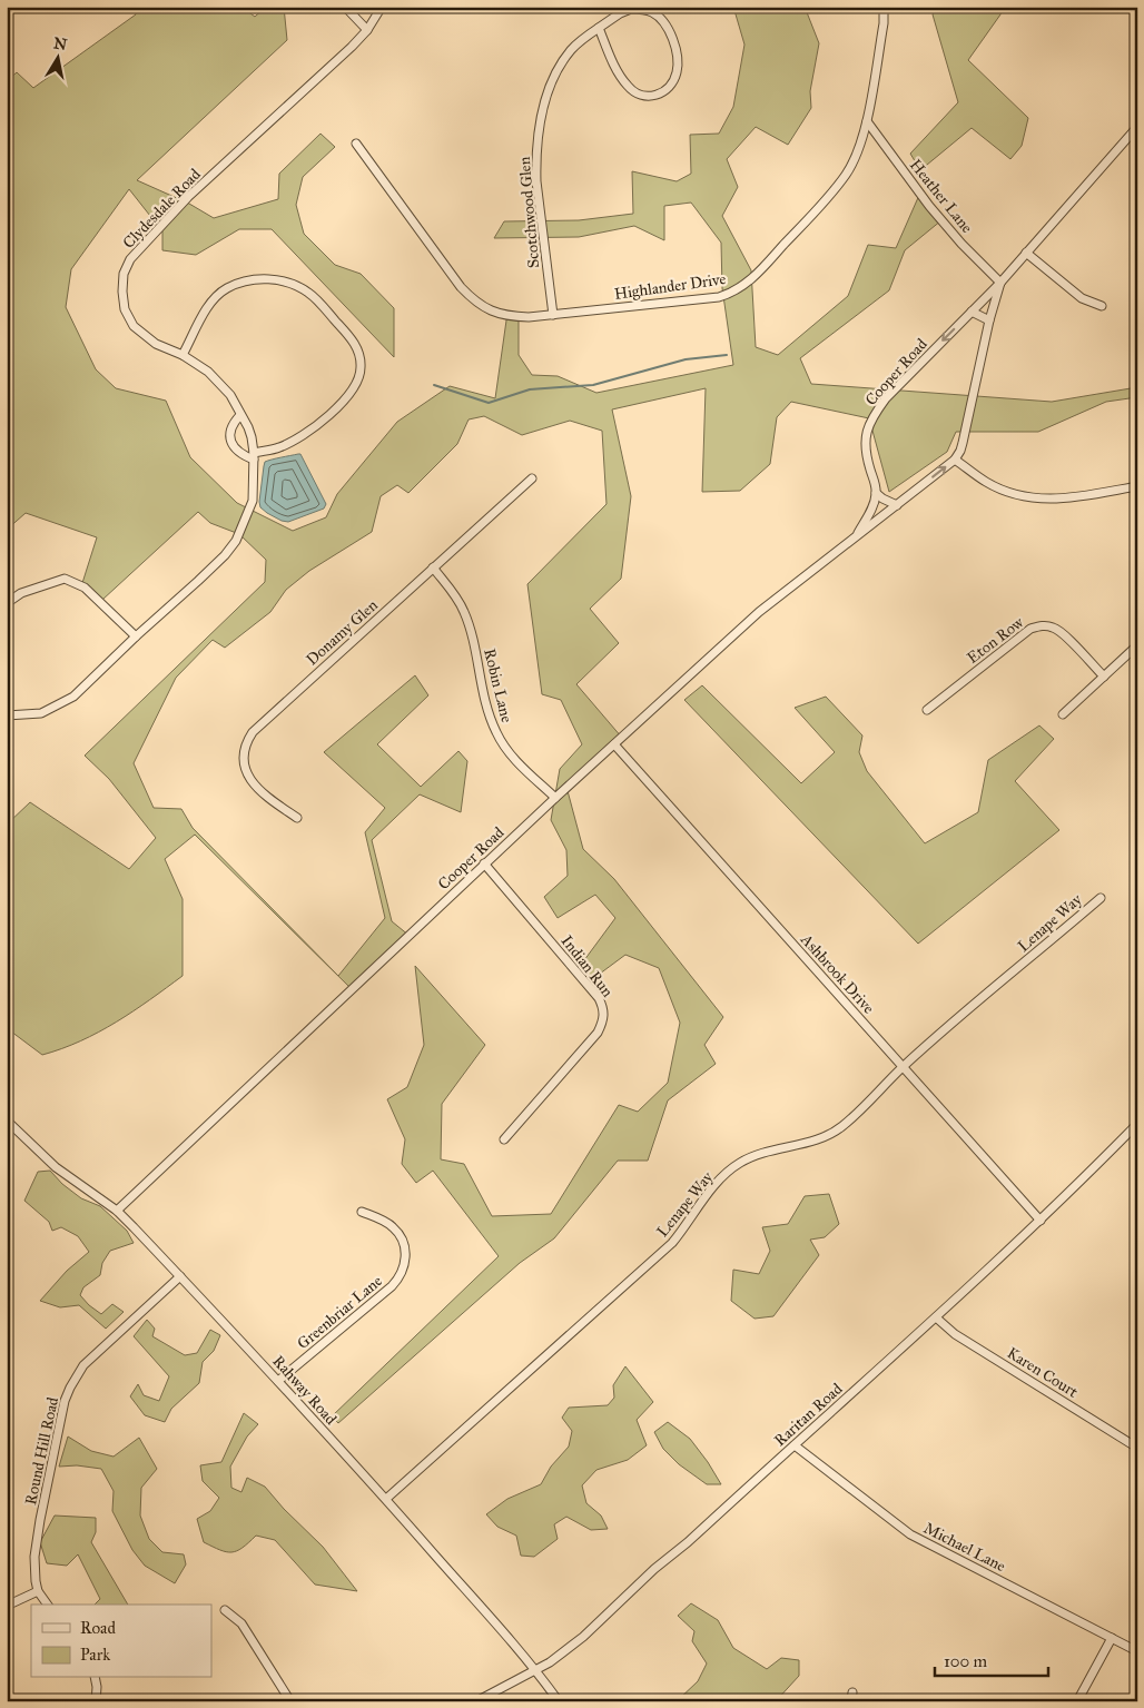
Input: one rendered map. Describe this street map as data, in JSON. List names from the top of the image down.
{
  "streets": {
    "street": [
      "Heather Lane",
      "Clydesdale Road",
      "Scotchwood Glen",
      "Highlander Drive",
      "Cooper Road",
      "Donamy Glen",
      "Eton Row",
      "Robin Lane",
      "Lenape Way",
      "Indian Run",
      "Ashbrook Drive",
      "Greenbriar Lane",
      "Karen Court",
      "Rahway Road",
      "Raritan Road",
      "Round Hill Road",
      "Michael Lane"
    ]
  },
  "crossings": [
    ["Heather Lane", "Highlander Drive"],
    ["Heather Lane", "Cooper Road"],
    ["Scotchwood Glen", "Highlander Drive"],
    ["Cooper Road", "Robin Lane"],
    ["Cooper Road", "Indian Run"],
    ["Cooper Road", "Ashbrook Drive"],
    ["Cooper Road", "Rahway Road"],
    ["Donamy Glen", "Robin Lane"],
    ["Lenape Way", "Ashbrook Drive"],
    ["Lenape Way", "Rahway Road"],
    ["Ashbrook Drive", "Raritan Road"],
    ["Greenbriar Lane", "Rahway Road"],
    ["Karen Court", "Raritan Road"],
    ["Rahway Road", "Raritan Road"],
    ["Rahway Road", "Round Hill Road"],
    ["Raritan Road", "Michael Lane"]
  ],
  "legend": ["Road", "Park"],
  "scale_bar": "100 m",
  "north": "top"
}
